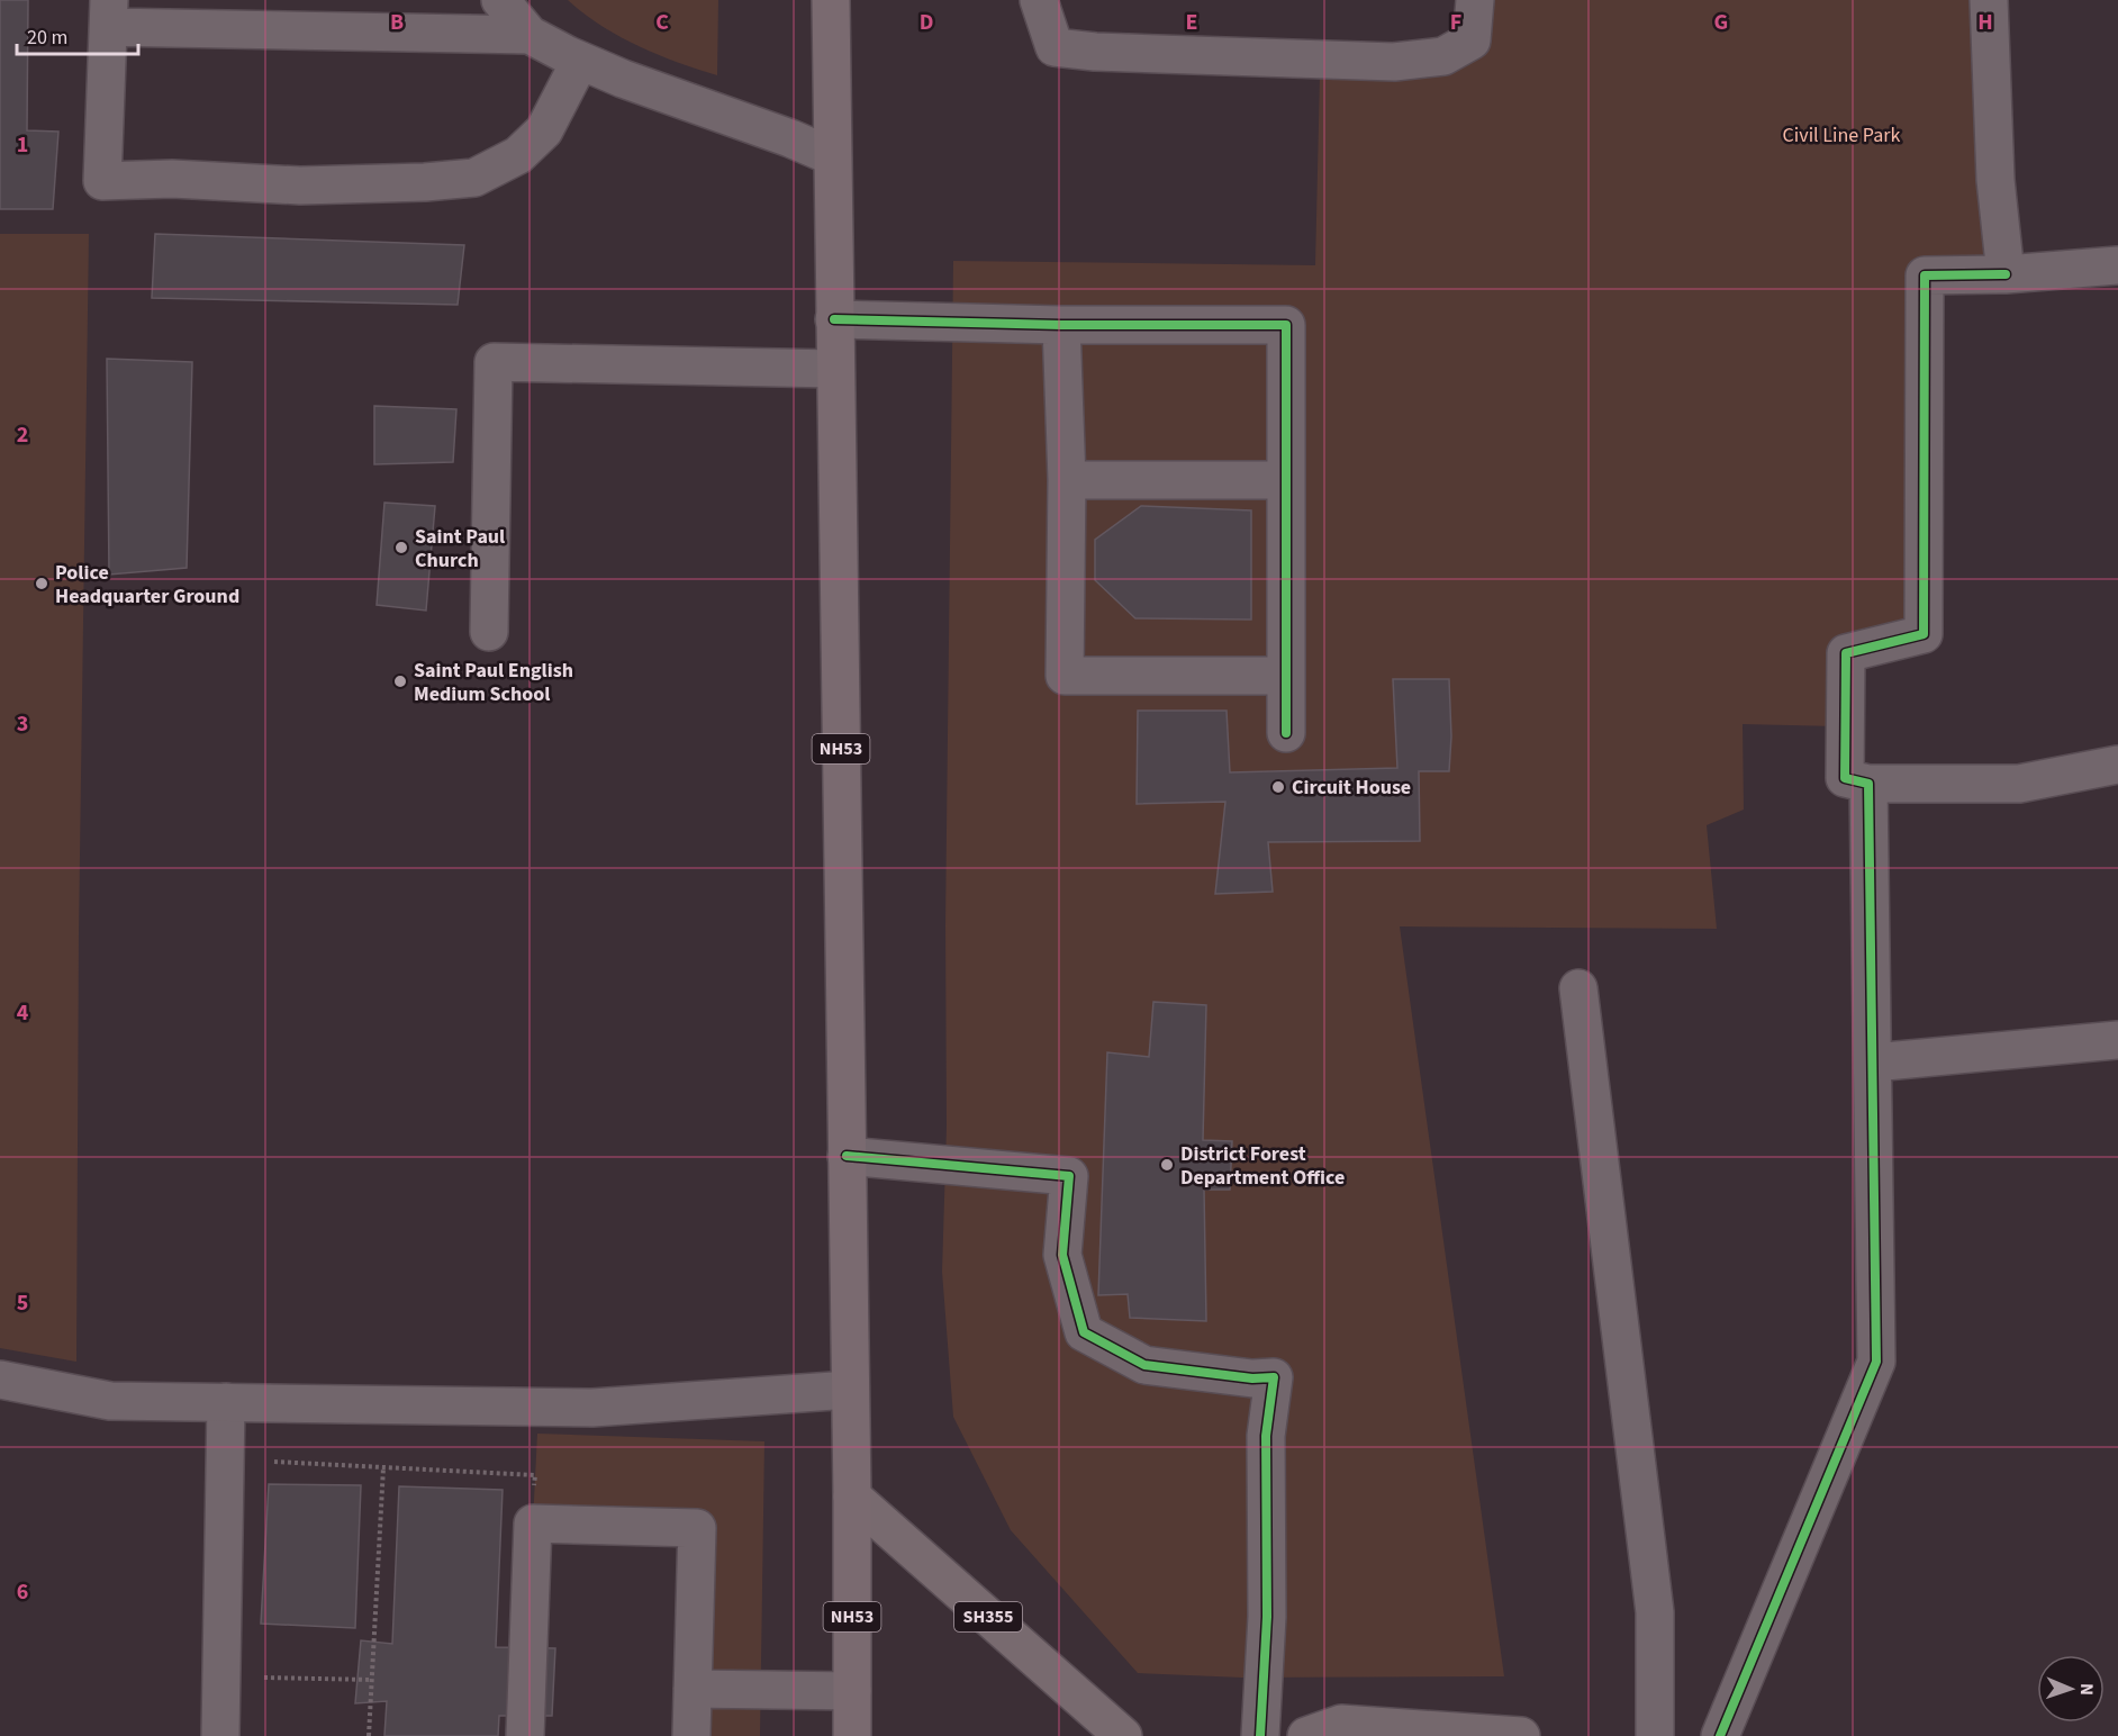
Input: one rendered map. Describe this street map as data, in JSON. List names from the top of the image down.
{
  "streets": {
    "highway": ["NH53"],
    "main road": ["SH355"]
  },
  "crossings": [
    ["NH53", "SH355"]
  ],
  "parks": ["Civil Line Park"],
  "places": [
    "Saint Paul Church",
    "Police Headquarter Ground",
    "Saint Paul English Medium School",
    "Circuit House",
    "District Forest Department Office"
  ],
  "scale_bar": "20 m",
  "north": "right",
  "grid": {
    "columns": [
      "B",
      "C",
      "D",
      "E",
      "F",
      "G",
      "H"
    ],
    "rows": [
      "1",
      "2",
      "3",
      "4",
      "5",
      "6"
    ]
  }
}
